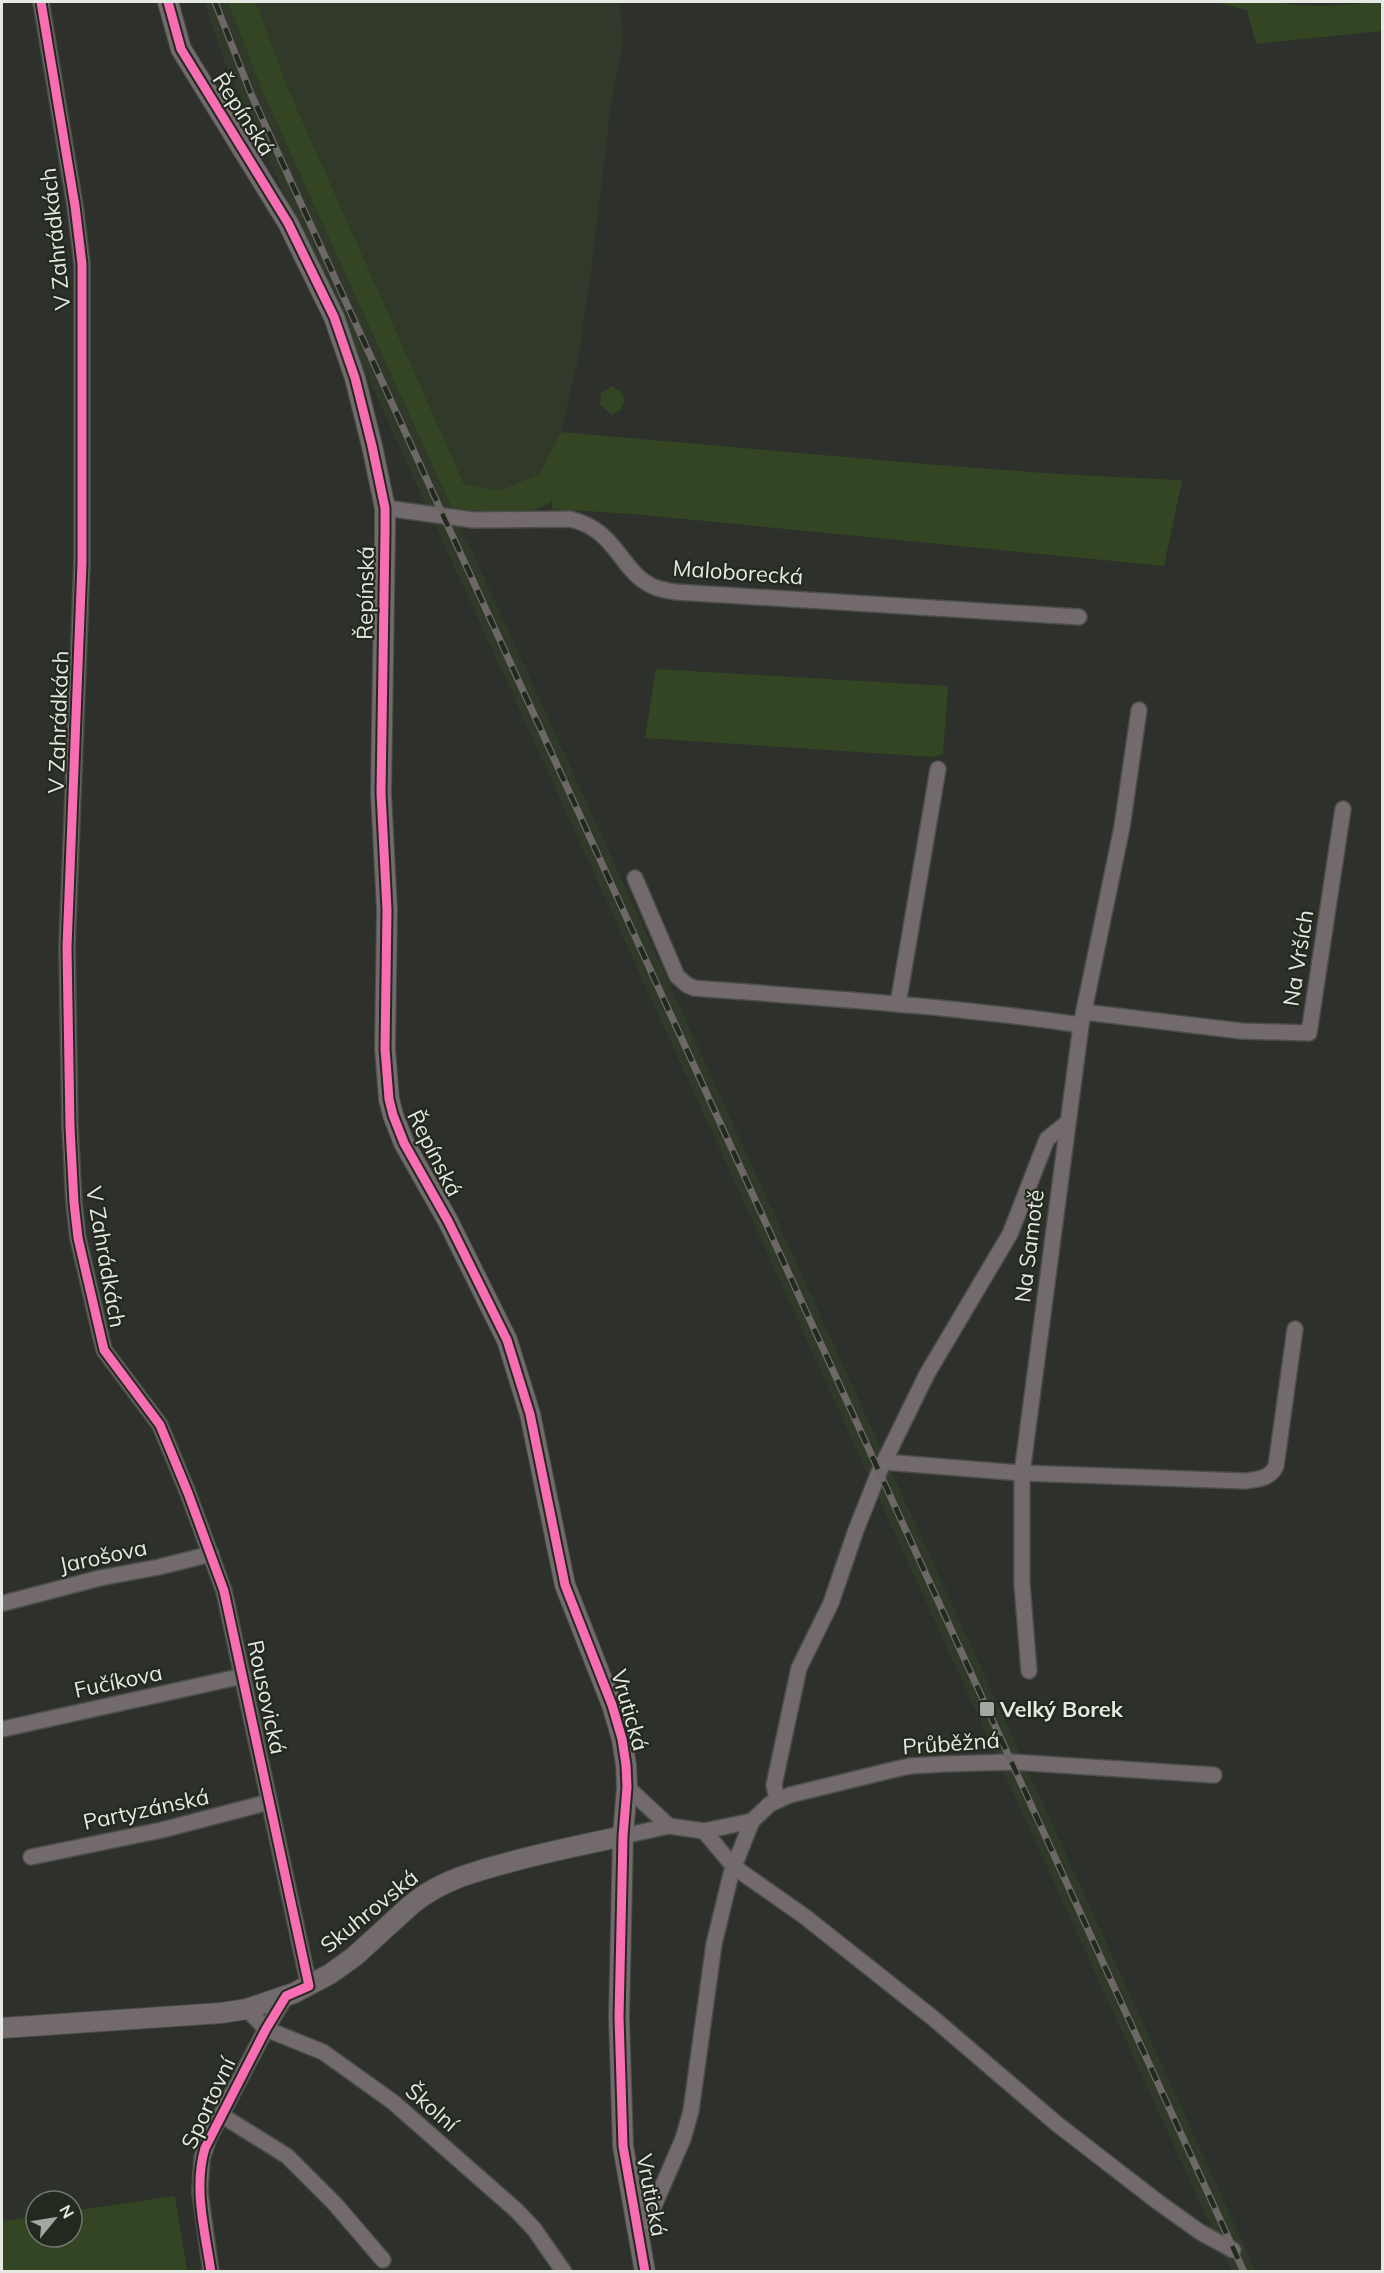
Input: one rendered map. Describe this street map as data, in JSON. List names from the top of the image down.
{
  "streets": {
    "street": [
      "Řepínská",
      "V Zahrádkách",
      "Maloborecká",
      "Na Vrších",
      "Na Samotě",
      "Jarošova",
      "Fučíkova",
      "Rousovická",
      "Vrutická",
      "Průběžná",
      "Partyzánská",
      "Skuhrovská",
      "Sportovní",
      "Školní"
    ]
  },
  "crossings": [
    ["Řepínská", "Maloborecká"],
    ["Řepínská", "Vrutická"],
    ["V Zahrádkách", "Rousovická"],
    ["Na Vrších", "Na Samotě"],
    ["Jarošova", "Rousovická"],
    ["Fučíkova", "Rousovická"],
    ["Rousovická", "Partyzánská"],
    ["Rousovická", "Skuhrovská"],
    ["Vrutická", "Průběžná"],
    ["Vrutická", "Skuhrovská"],
    ["Skuhrovská", "Sportovní"],
    ["Skuhrovská", "Školní"],
    ["Sportovní", "Školní"]
  ],
  "places": {
    "transit": ["Velký Borek"]
  },
  "north": "top right"
}
